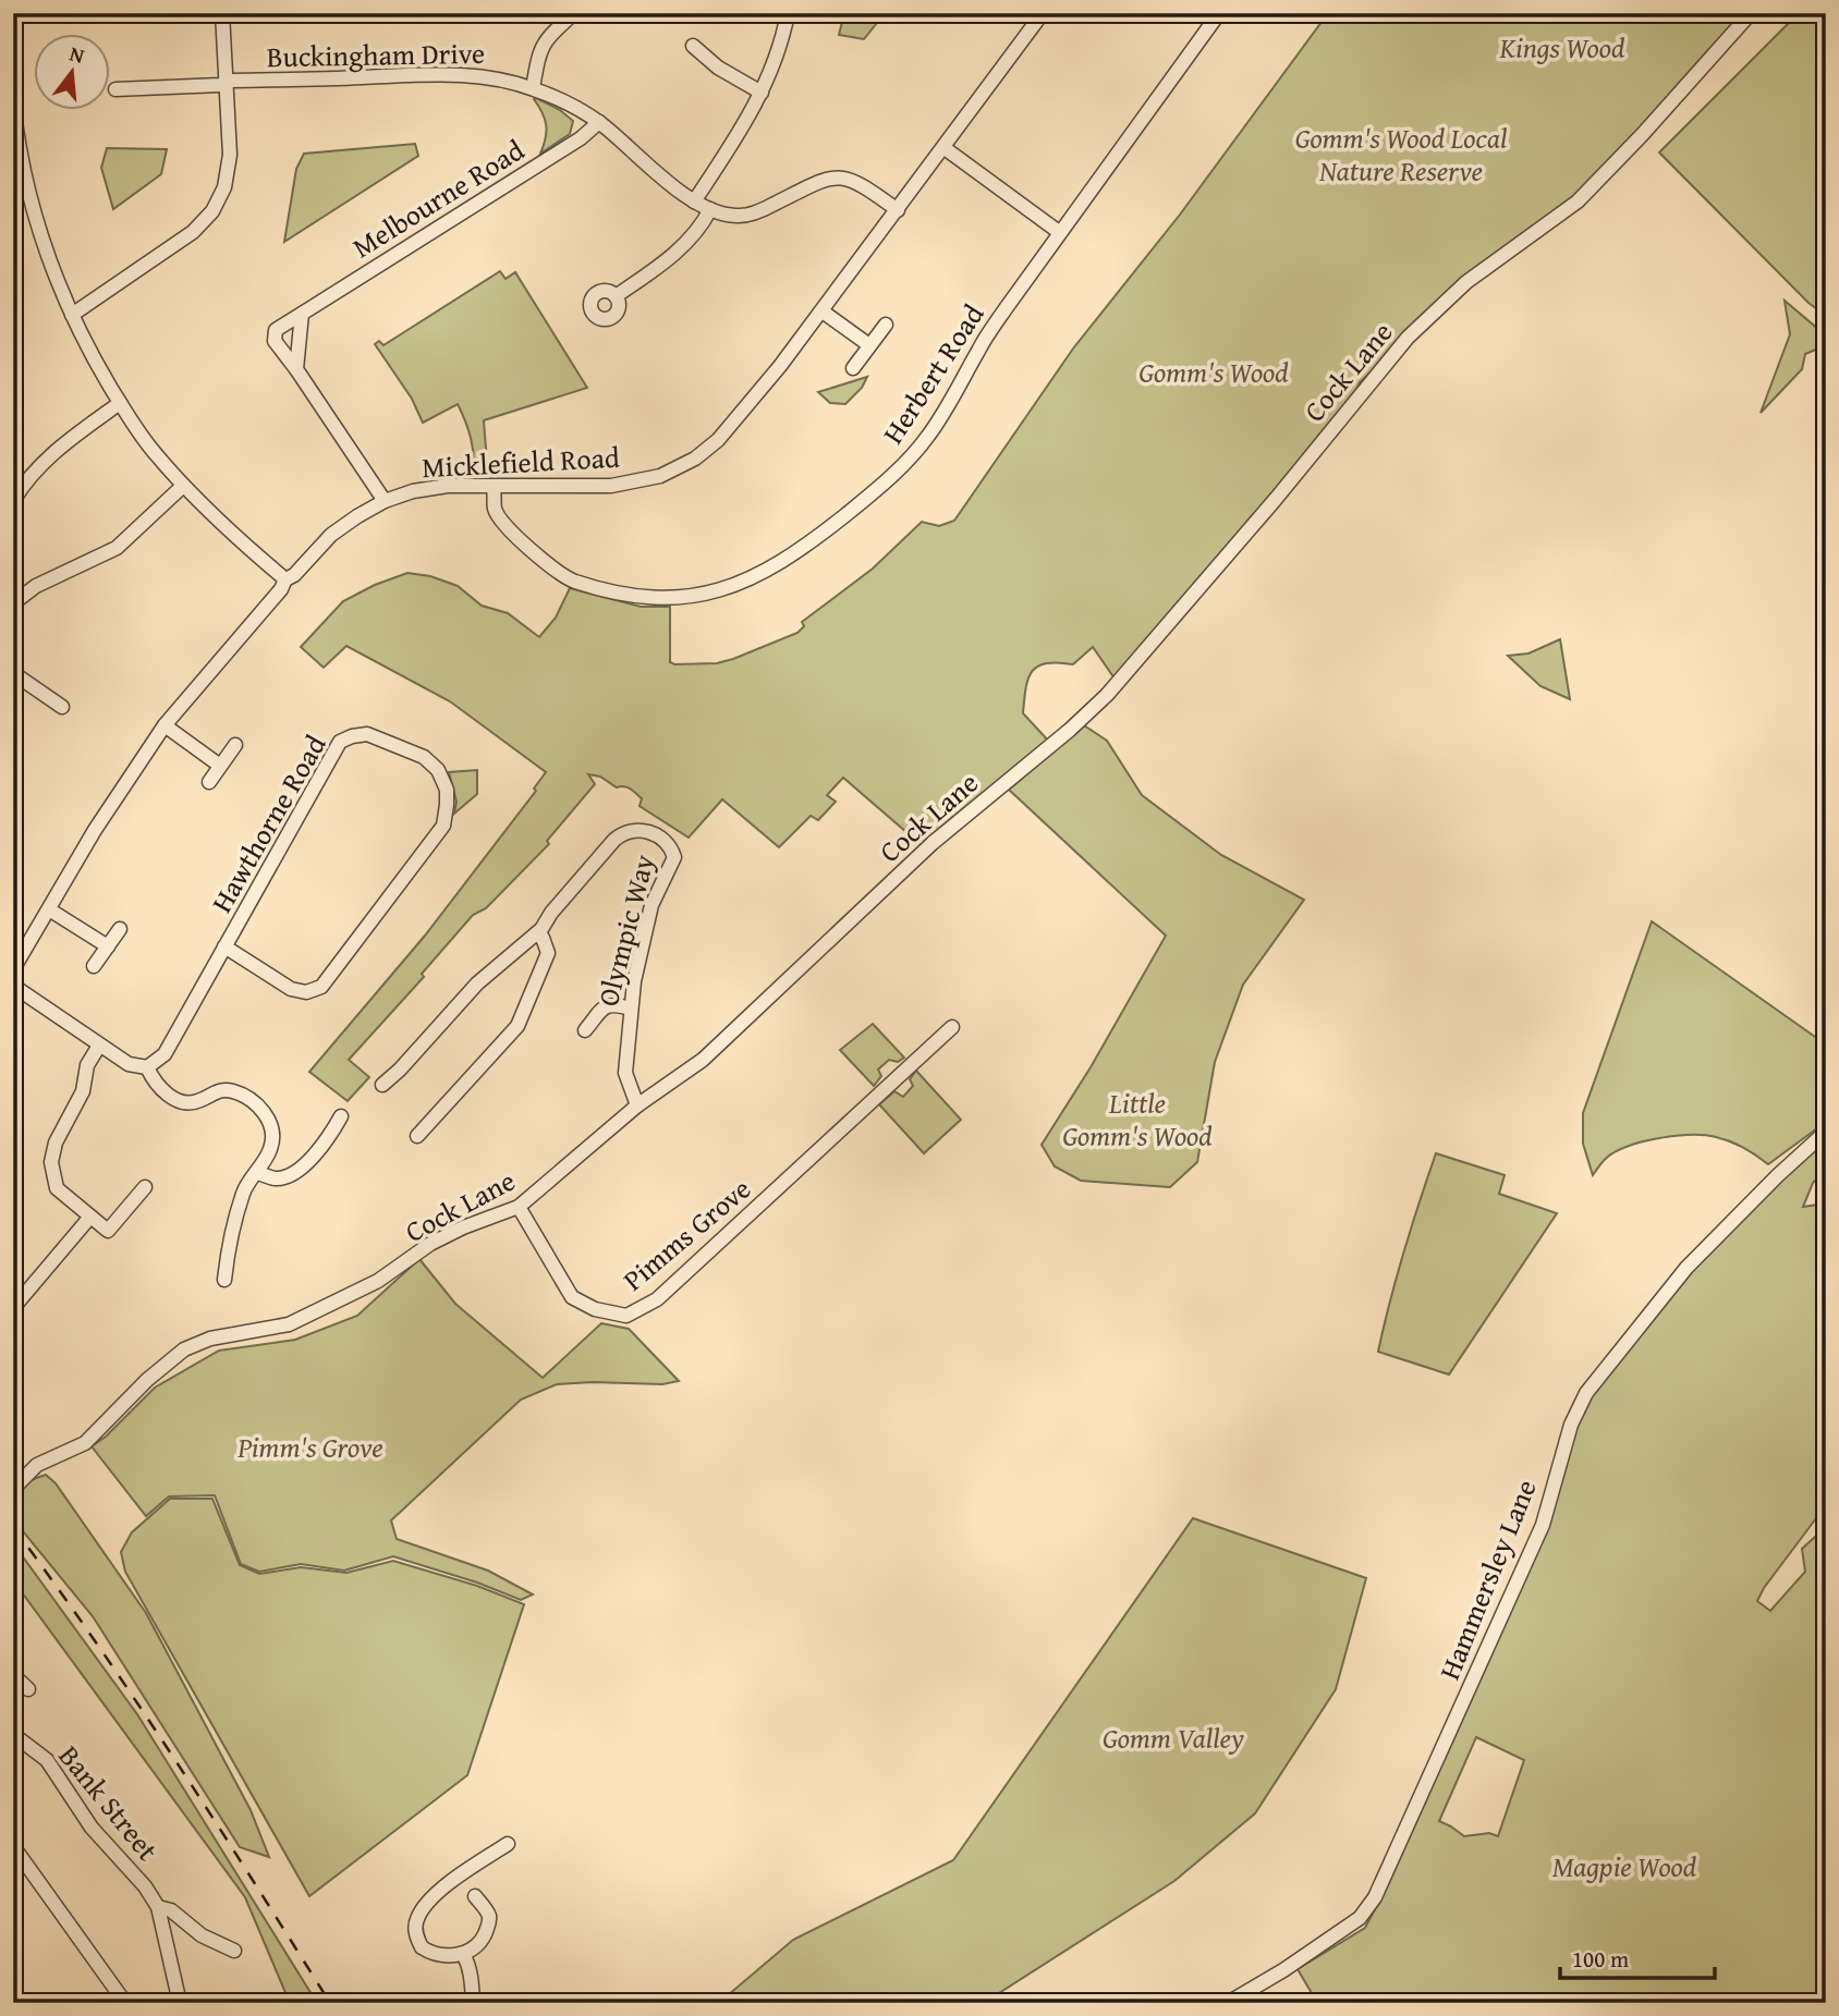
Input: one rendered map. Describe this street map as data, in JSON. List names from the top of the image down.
{
  "streets": {
    "street": [
      "Buckingham Drive",
      "Melbourne Road",
      "Cock Lane",
      "Herbert Road",
      "Micklefield Road",
      "Hawthorne Road",
      "Olympic Way",
      "Pimms Grove",
      "Hammersley Lane",
      "Bank Street"
    ]
  },
  "crossings": [
    ["Buckingham Drive", "Melbourne Road"],
    ["Buckingham Drive", "Micklefield Road"],
    ["Melbourne Road", "Micklefield Road"],
    ["Cock Lane", "Olympic Way"],
    ["Cock Lane", "Pimms Grove"],
    ["Herbert Road", "Micklefield Road"]
  ],
  "parks": [
    "Kings Wood",
    "Gomm's Wood Local Nature Reserve",
    "Gomm's Wood",
    "Little Gomm's Wood",
    "Pimm's Grove",
    "Gomm Valley",
    "Magpie Wood"
  ],
  "scale_bar": "100 m",
  "north": "top"
}
